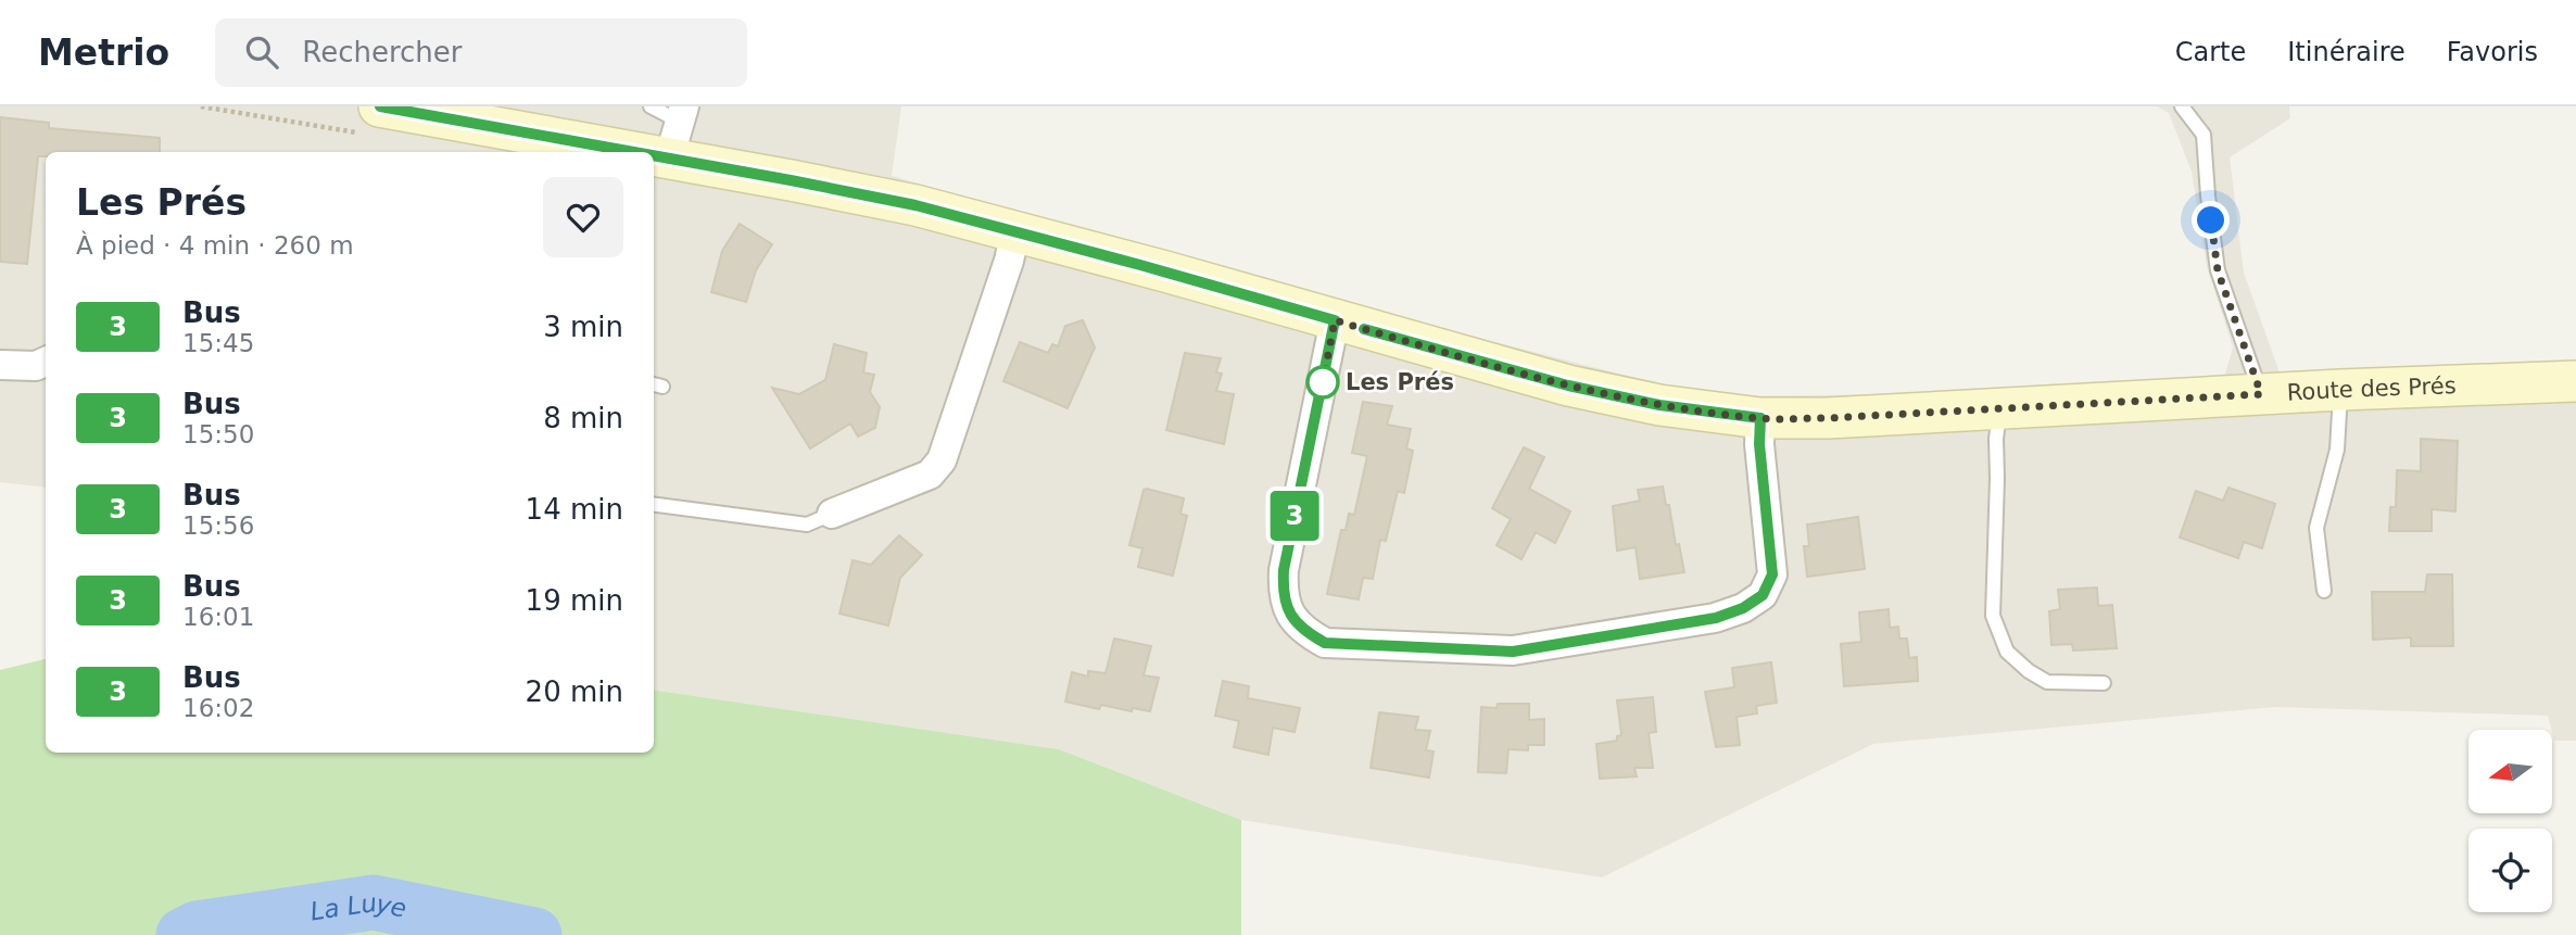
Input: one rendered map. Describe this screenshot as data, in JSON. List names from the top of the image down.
{
  "streets": {
    "street": ["Route des Prés"]
  },
  "water": ["La Luye"],
  "places": ["Les Prés"],
  "lines": ["bus line 3"],
  "north": "left",
  "page": {
    "header": "Metrio",
    "search": "Rechercher",
    "nav": ["Carte", "Itinéraire", "Favoris"],
    "on_map": "3",
    "heading": ["Les Prés", "À pied · 4 min · 260 m"],
    "list": [
      {
        "mark": "3",
        "name": "Bus",
        "note": "15:45",
        "value": "3 min"
      },
      {
        "mark": "3",
        "name": "Bus",
        "note": "15:50",
        "value": "8 min"
      },
      {
        "mark": "3",
        "name": "Bus",
        "note": "15:56",
        "value": "14 min"
      },
      {
        "mark": "3",
        "name": "Bus",
        "note": "16:01",
        "value": "19 min"
      },
      {
        "mark": "3",
        "name": "Bus",
        "note": "16:02",
        "value": "20 min"
      }
    ]
  }
}
